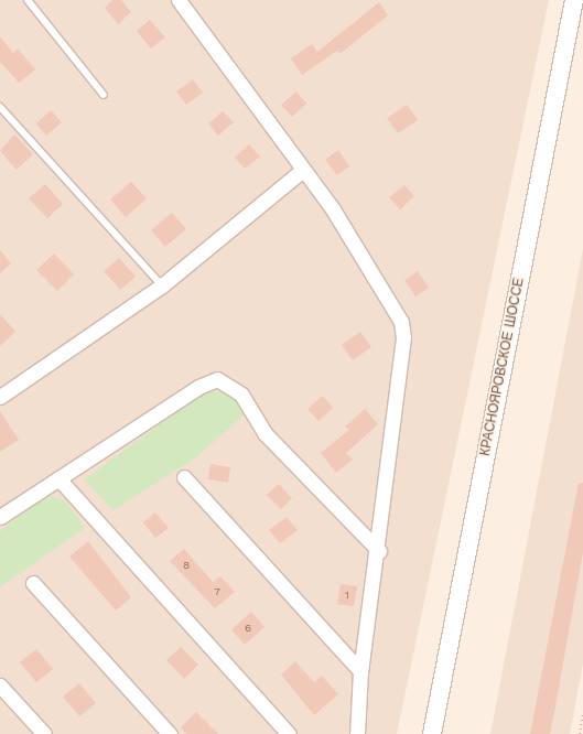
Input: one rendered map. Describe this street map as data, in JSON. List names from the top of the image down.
{
  "streets": {
    "street": ["КРАСНОЯРОВСКОЕ ШОССЕ"]
  },
  "house_numbers": [
    "8",
    "7",
    "1",
    "6"
  ]
}
